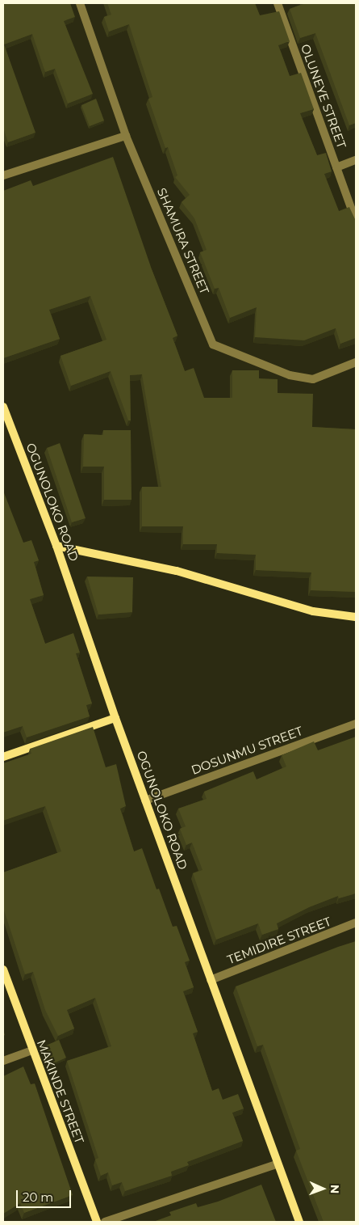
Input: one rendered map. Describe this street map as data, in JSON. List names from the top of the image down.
{
  "streets": {
    "street": [
      "OLUNEYE STREET",
      "SHAMURA STREET",
      "OGUNOLOKO ROAD",
      "DOSUNMU STREET",
      "TEMIDIRE STREET",
      "MAKINDE STREET"
    ]
  },
  "crossings": [
    ["OGUNOLOKO ROAD", "DOSUNMU STREET"],
    ["OGUNOLOKO ROAD", "TEMIDIRE STREET"]
  ],
  "scale_bar": "20 m",
  "north": "right"
}
